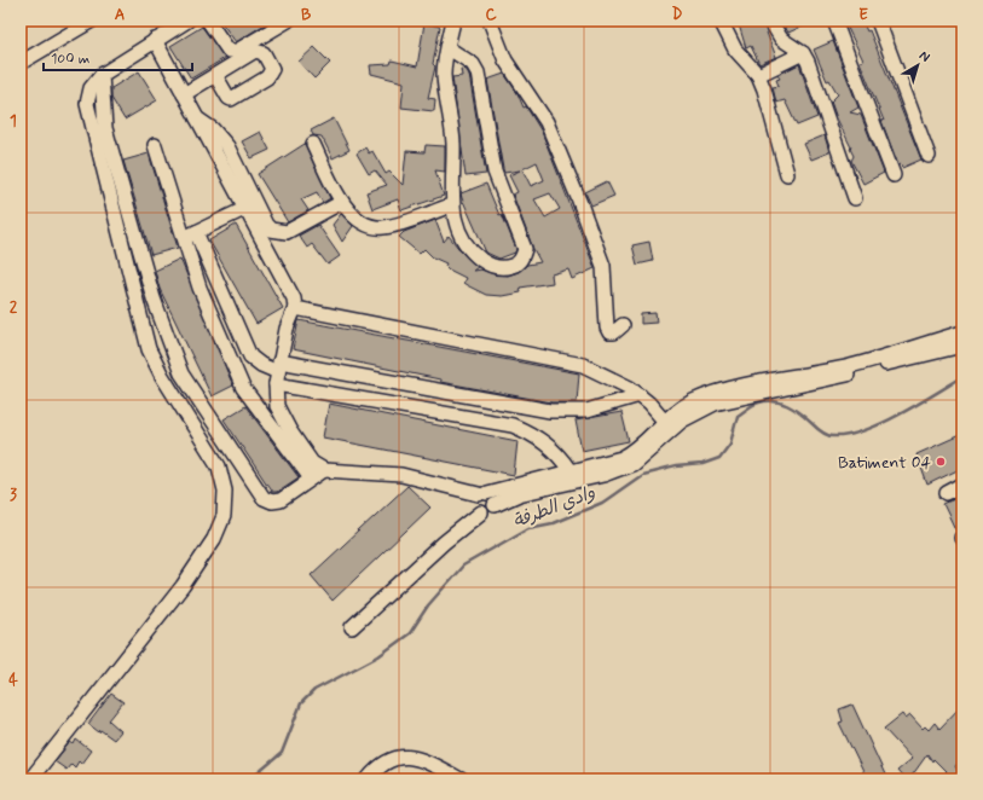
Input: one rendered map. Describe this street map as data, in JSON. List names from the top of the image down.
{
  "water": ["وادي الطرفة"],
  "places": ["Batiment 04"],
  "scale_bar": "100 m",
  "north": "top right",
  "grid": {
    "columns": [
      "A",
      "B",
      "C",
      "D",
      "E"
    ],
    "rows": [
      "1",
      "2",
      "3",
      "4"
    ]
  }
}
